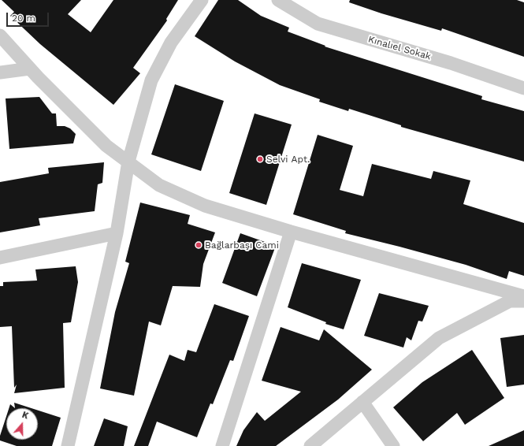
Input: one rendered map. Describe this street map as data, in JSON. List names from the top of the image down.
{
  "streets": {
    "street": ["Kınalıel Sokak"]
  },
  "places": ["Selvi Apt.", "Bağlarbaşı Cami"],
  "scale_bar": "20 m",
  "north": "top"
}
